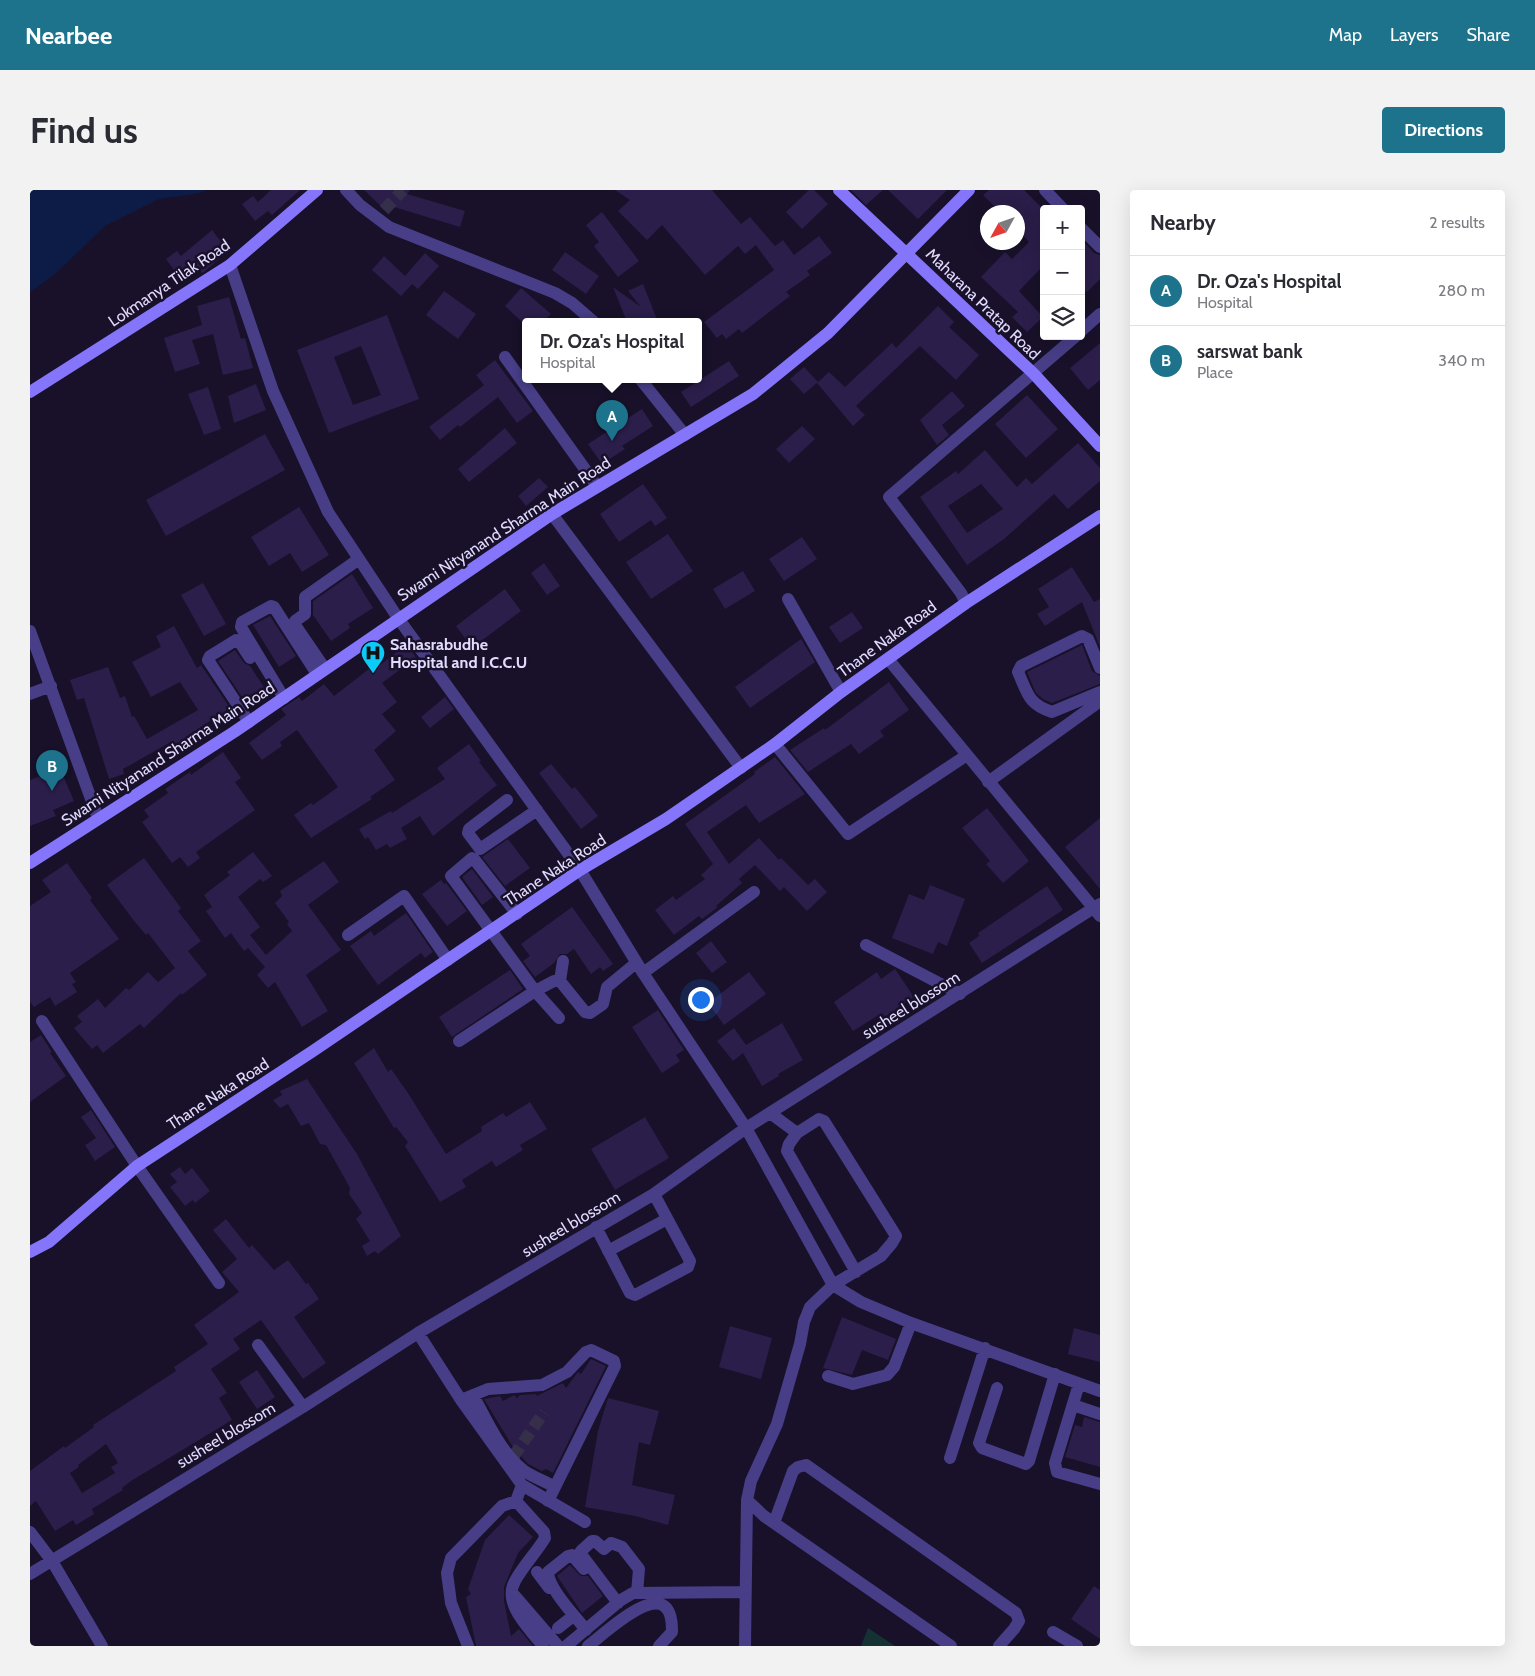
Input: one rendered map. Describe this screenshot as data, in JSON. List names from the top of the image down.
{
  "streets": {
    "street": [
      "Lokmanya Tilak Road",
      "Maharana Pratap Road",
      "Swami Nityanand Sharma Main Road",
      "Thane Naka Road",
      "susheel blossom"
    ]
  },
  "crossings": [
    ["Maharana Pratap Road", "Swami Nityanand Sharma Main Road"]
  ],
  "places": {
    "hospital": ["Sahasrabudhe Hospital and I.C.C.U"]
  },
  "north": "bottom left",
  "page": {
    "header": "Nearbee",
    "nav": ["Map", "Layers", "Share"],
    "buttons": "Directions",
    "title": "Find us",
    "heading": ["Nearby", "2 results"],
    "map_buttons": ["+", "−"],
    "list": [
      {
        "mark": "A",
        "name": "Dr. Oza's Hospital",
        "note": "Hospital",
        "value": "280 m"
      },
      {
        "mark": "B",
        "name": "sarswat bank",
        "note": "Place",
        "value": "340 m"
      }
    ],
    "popup": ["Dr. Oza's Hospital", "Hospital"],
    "pins": ["A", "B"]
  }
}
